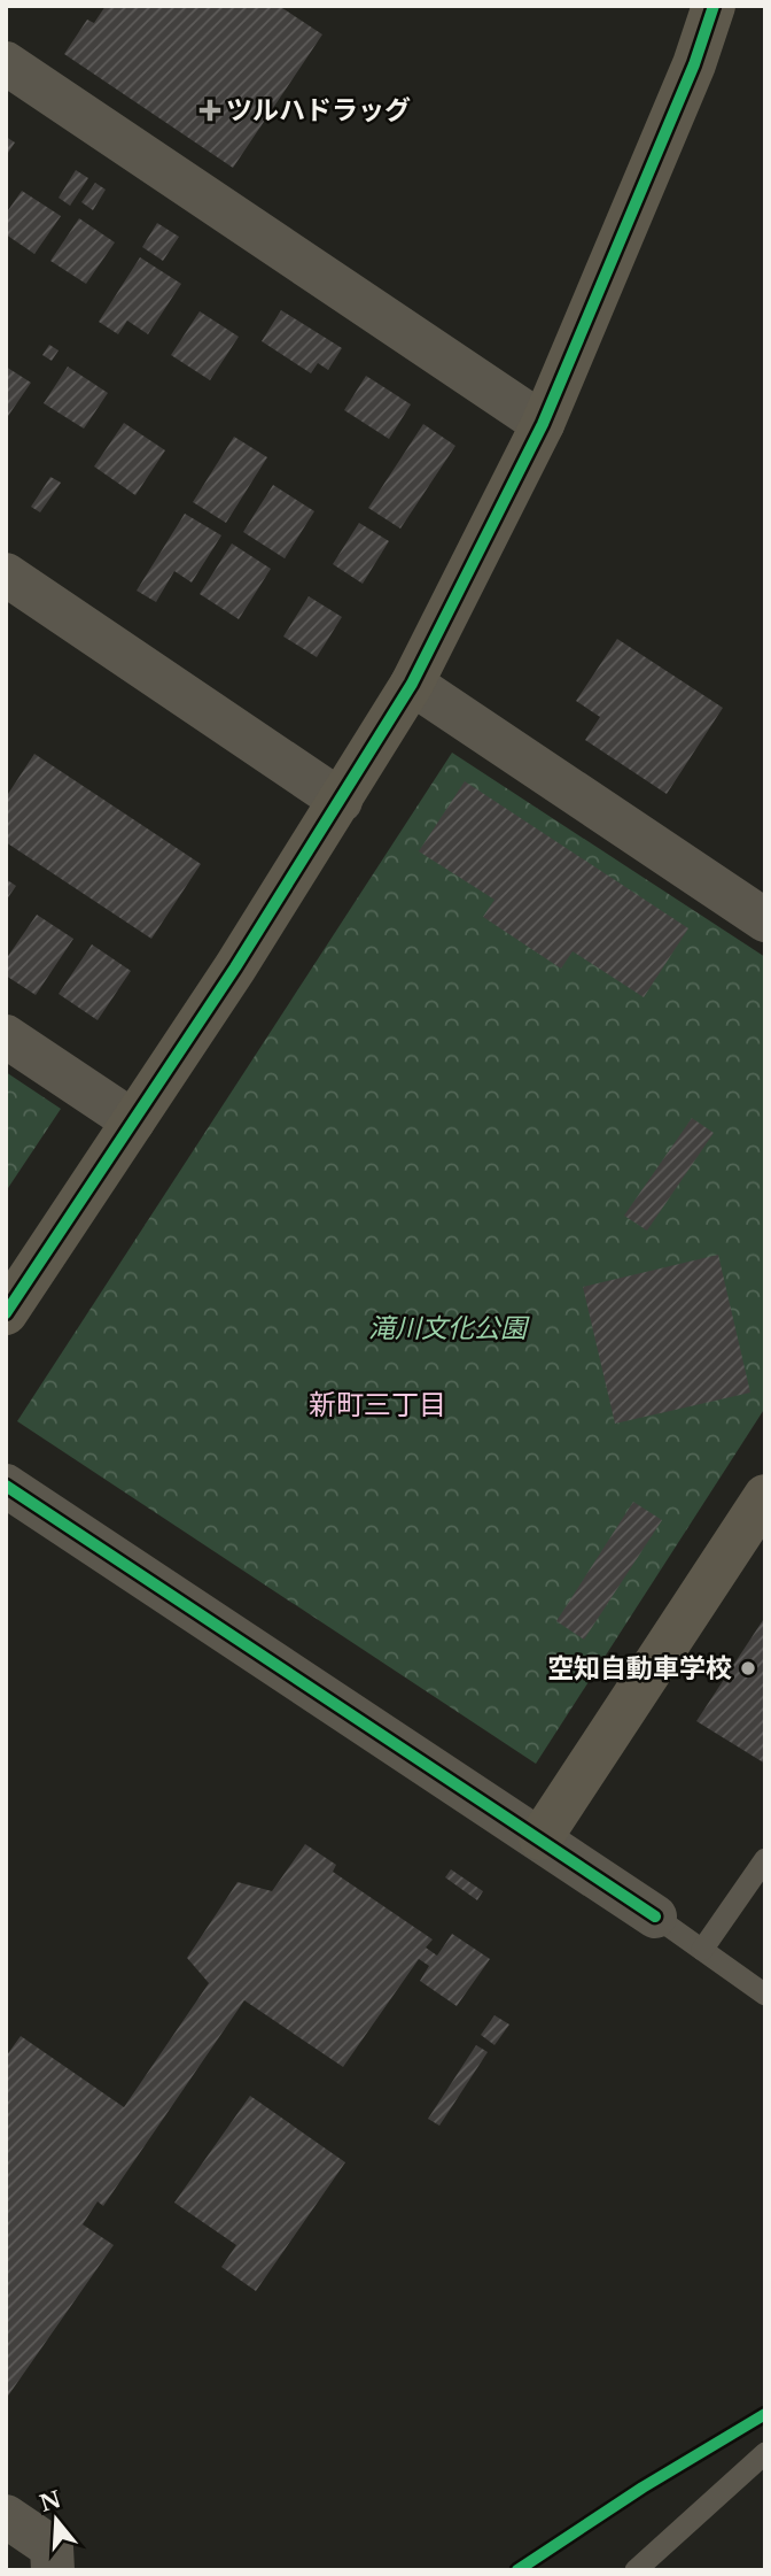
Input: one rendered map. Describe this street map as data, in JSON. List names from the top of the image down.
{
  "districts": ["新町三丁目"],
  "parks": ["滝川文化公園"],
  "places": {
    "health": ["ツルハドラッグ"],
    "other": ["空知自動車学校"]
  },
  "north": "top"
}
